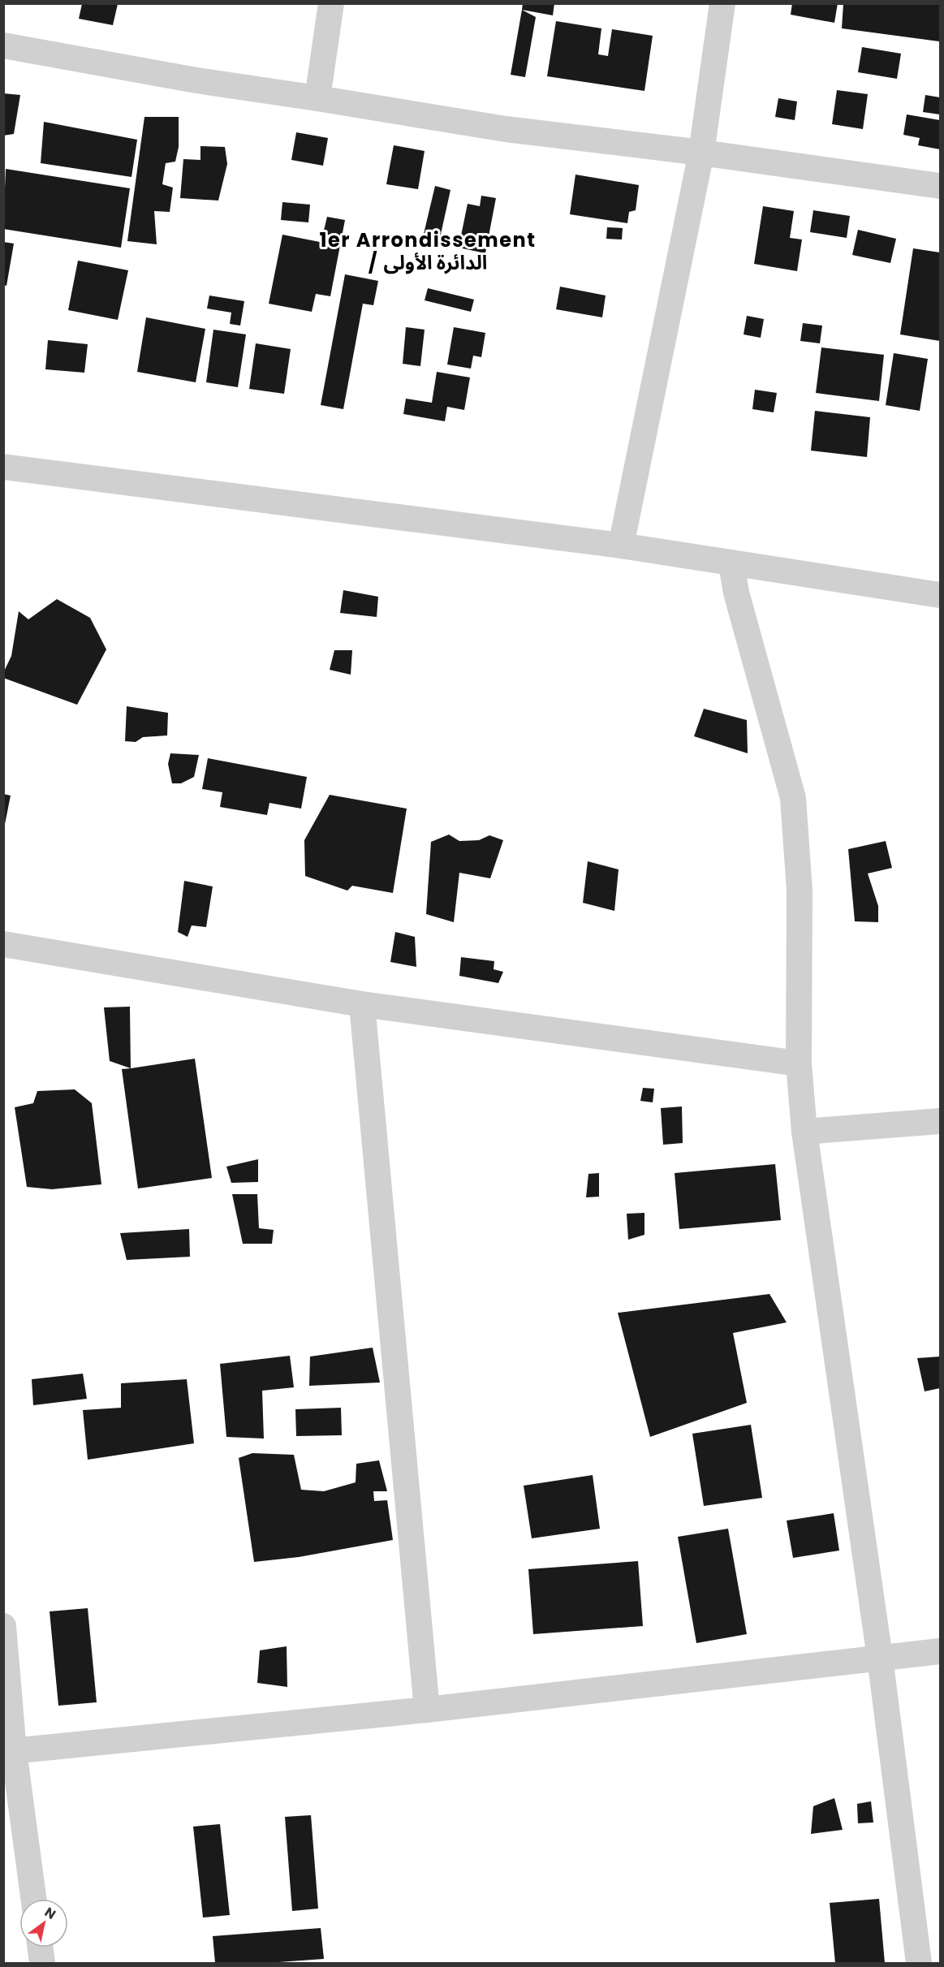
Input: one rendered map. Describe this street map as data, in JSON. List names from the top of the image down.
{
  "districts": ["1er Arrondissement / الدائرة الأولى"],
  "north": "top right"
}
